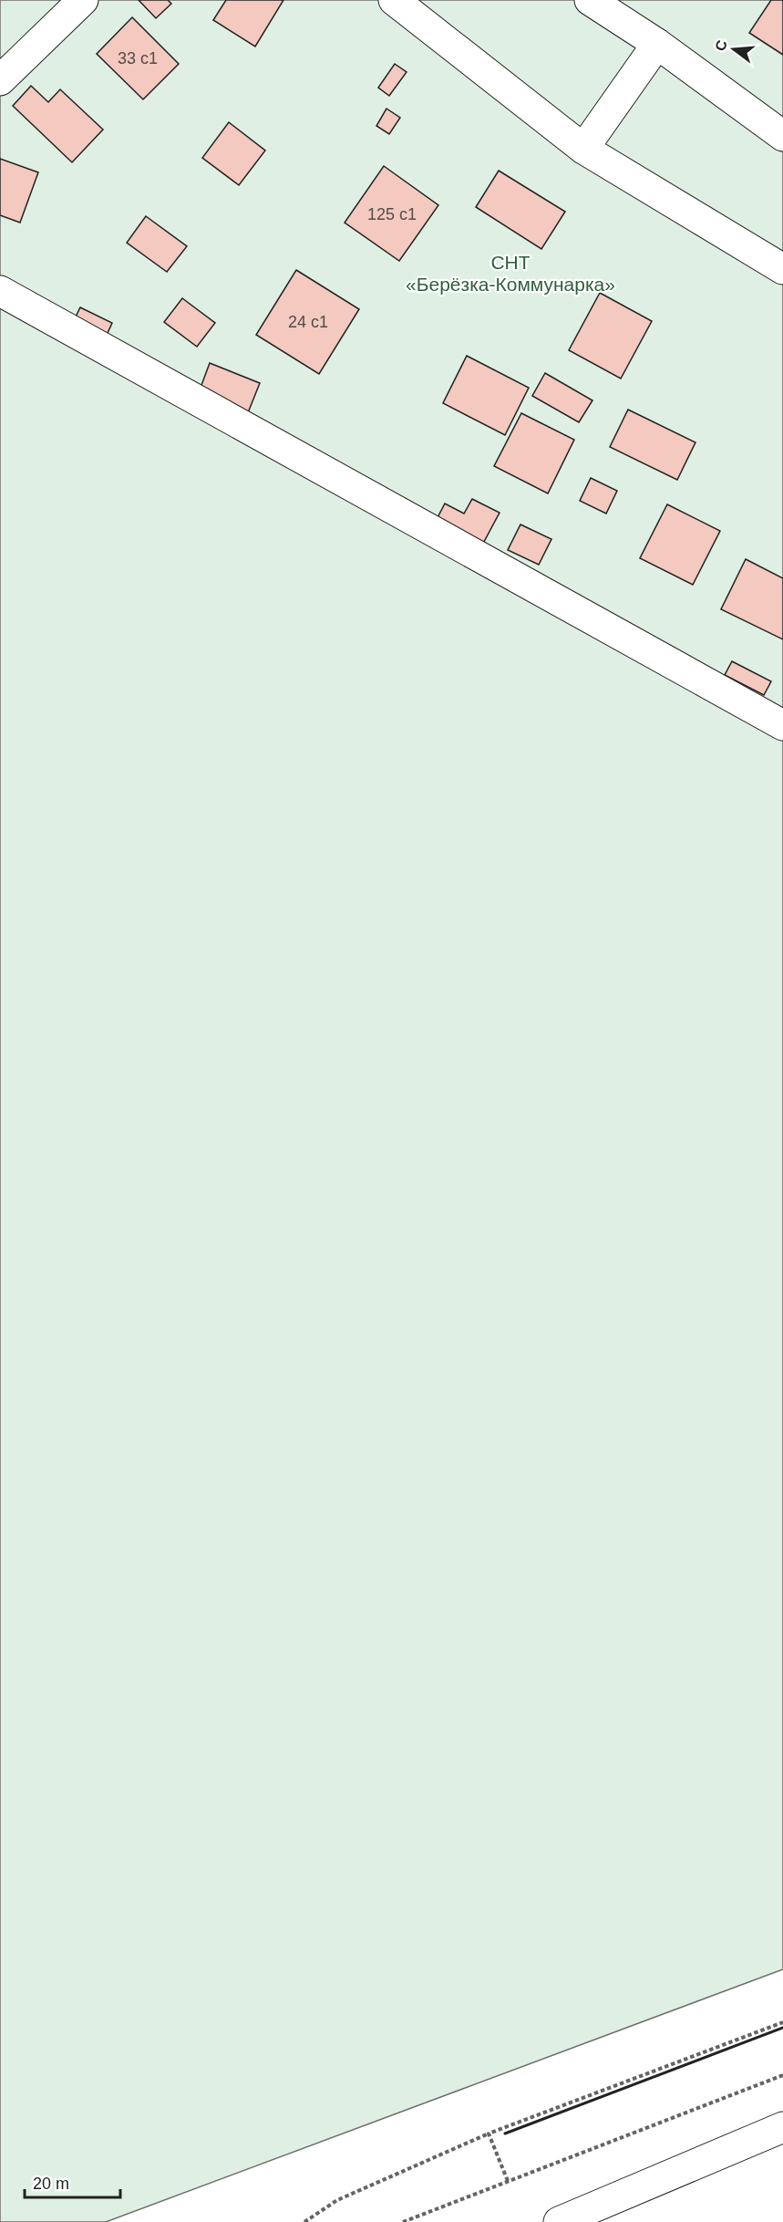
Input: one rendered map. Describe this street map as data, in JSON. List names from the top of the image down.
{
  "parks": ["СНТ «Берёзка-Коммунарка»"],
  "house_numbers": ["33 с1", "125 с1", "24 с1"],
  "scale_bar": "20 m",
  "north": "left"
}
